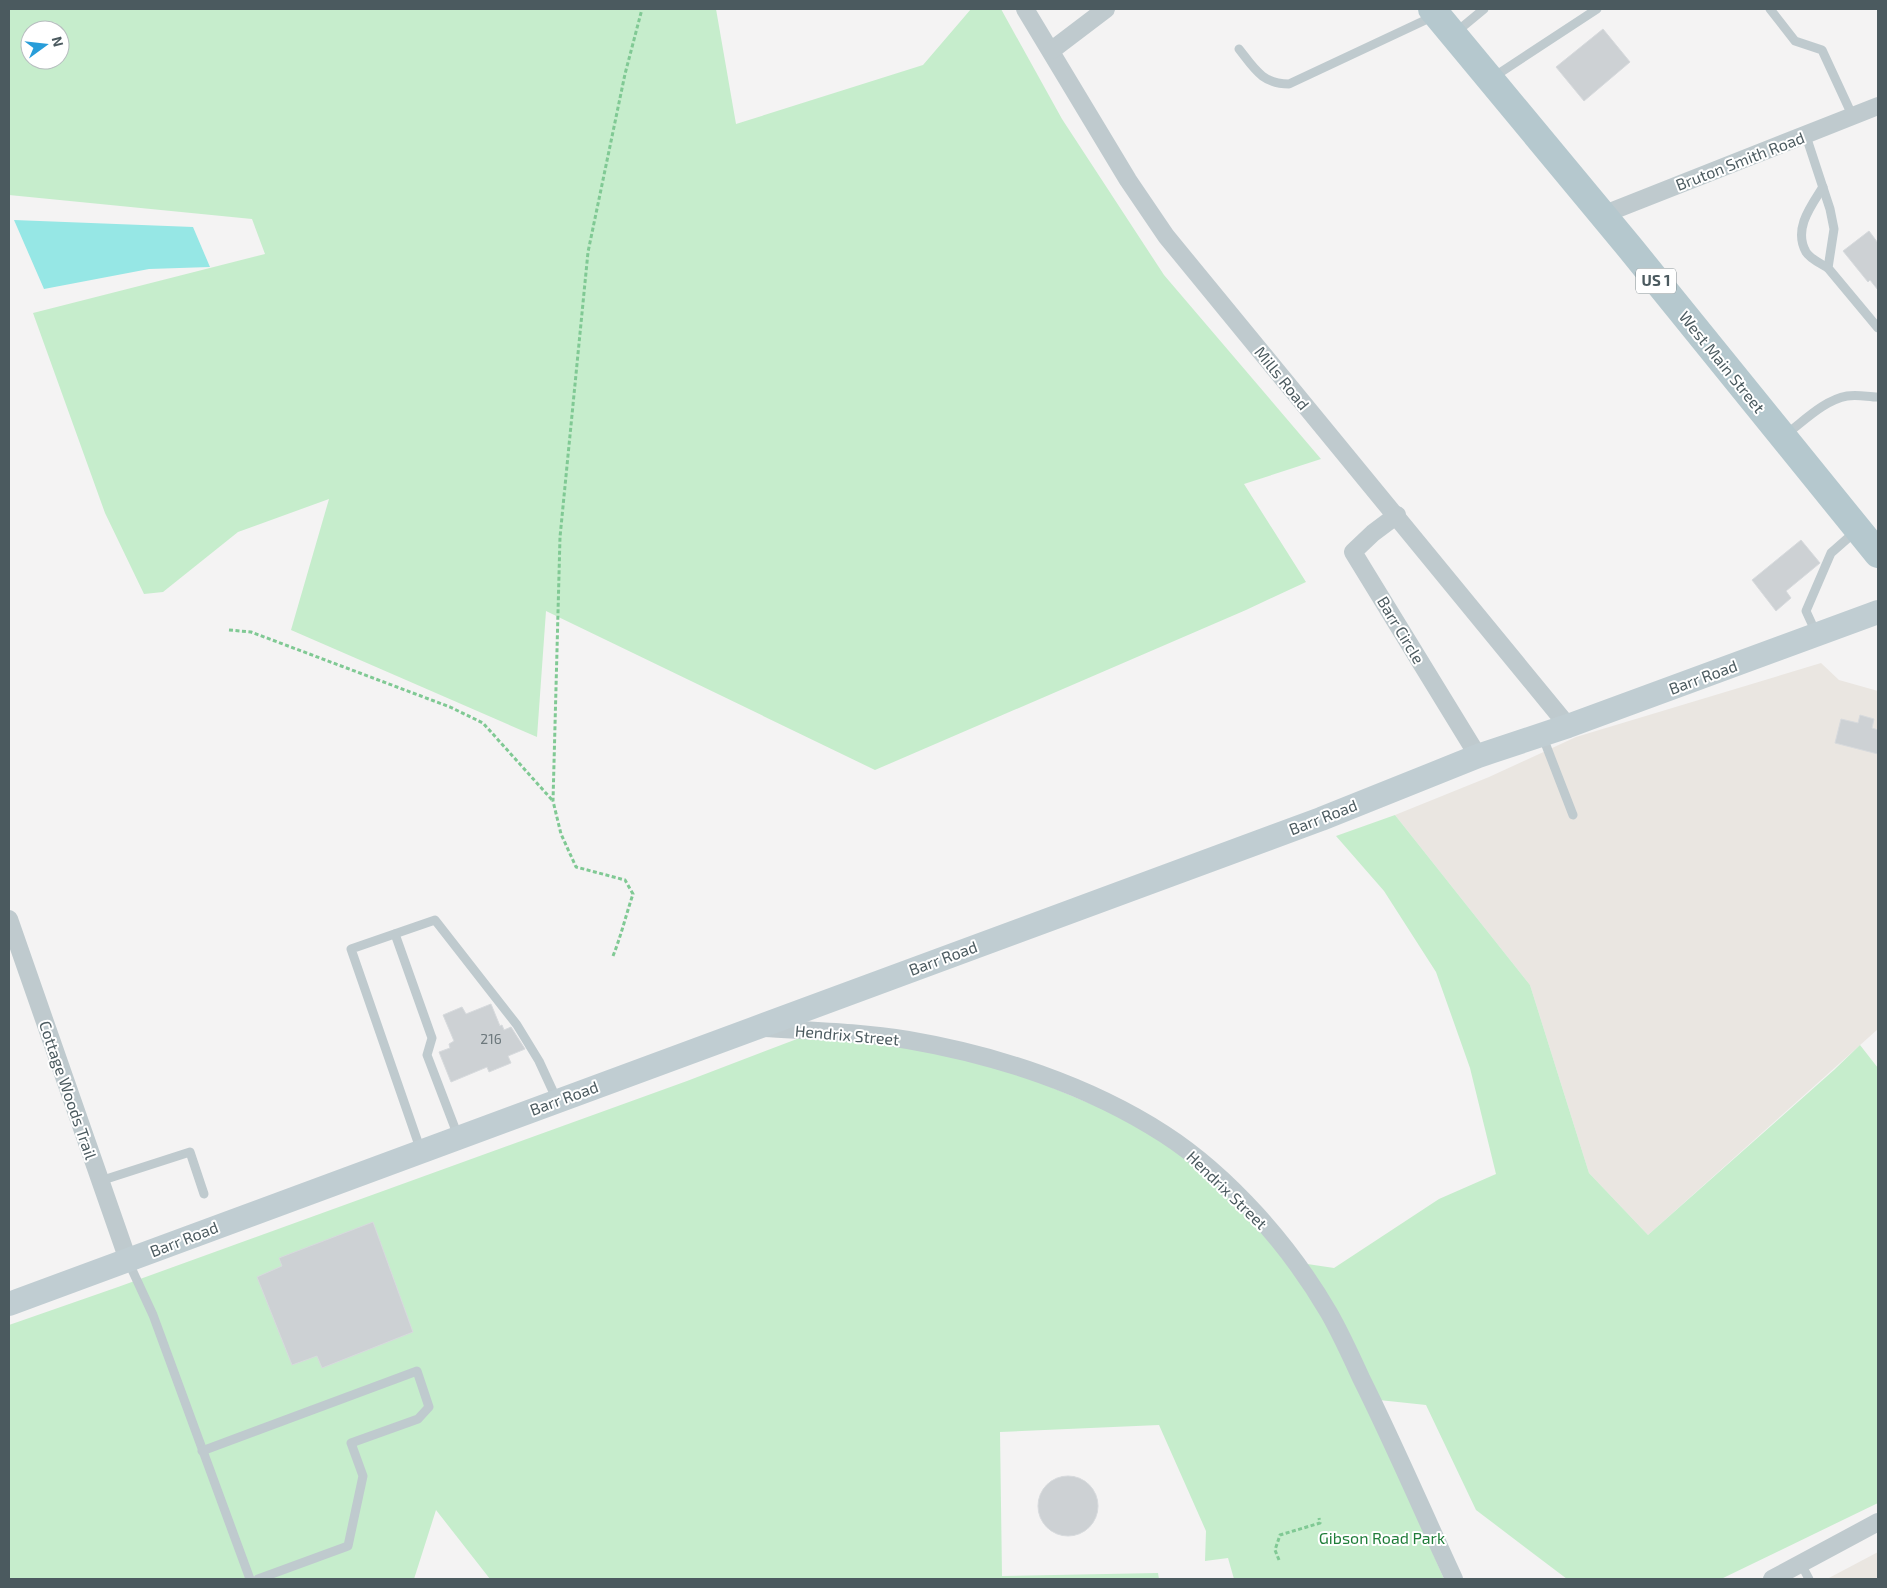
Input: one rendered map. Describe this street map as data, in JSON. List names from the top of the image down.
{
  "streets": {
    "main road": ["US 1", "West Main Street"],
    "street": [
      "Bruton Smith Road",
      "Mills Road",
      "Barr Circle",
      "Barr Road",
      "Hendrix Street",
      "Cottage Woods Trail"
    ]
  },
  "crossings": [
    ["Bruton Smith Road", "West Main Street"],
    ["Mills Road", "Barr Circle"],
    ["Mills Road", "Barr Road"],
    ["Barr Circle", "Barr Road"],
    ["Barr Road", "Hendrix Street"],
    ["Barr Road", "Cottage Woods Trail"]
  ],
  "parks": ["Gibson Road Park"],
  "house_numbers": ["216"],
  "north": "right"
}
